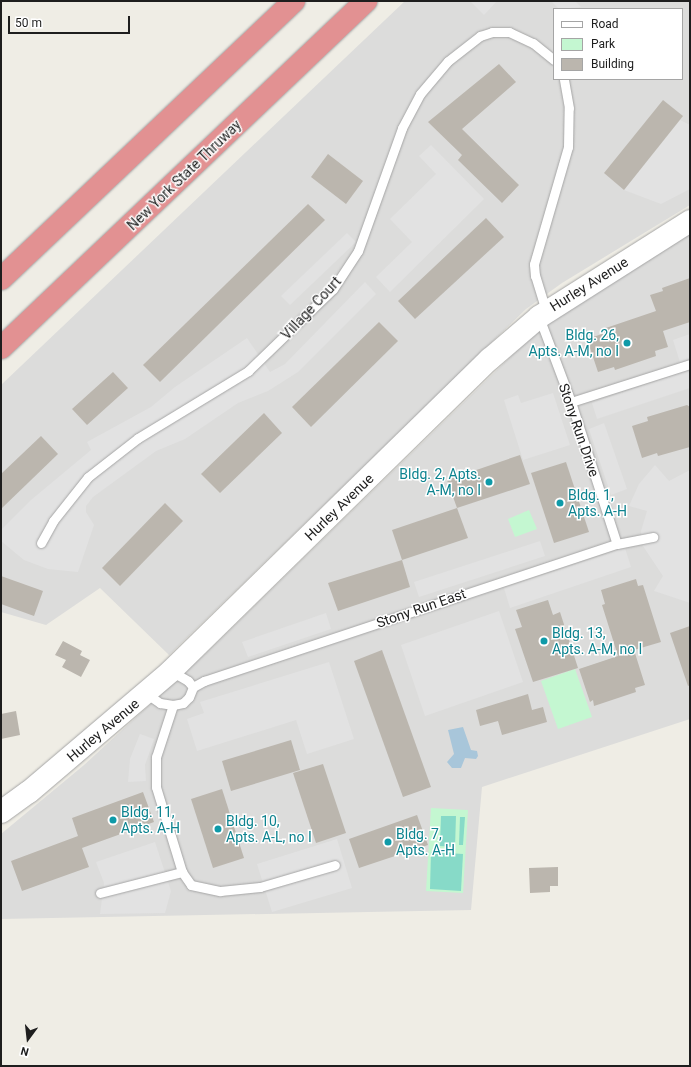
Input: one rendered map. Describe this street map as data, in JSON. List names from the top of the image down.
{
  "streets": {
    "highway": ["New York State Thruway"],
    "street": ["Hurley Avenue"],
    "lane": ["Village Court", "Stony Run Drive", "Stony Run East"]
  },
  "crossings": [
    ["Hurley Avenue", "Stony Run Drive"],
    ["Stony Run Drive", "Stony Run East"]
  ],
  "places": [
    "Bldg. 26, Apts. A-M, no I",
    "Bldg. 2, Apts. A-M, no I",
    "Bldg. 1, Apts. A-H",
    "Bldg. 13, Apts. A-M, no I",
    "Bldg. 11, Apts. A-H",
    "Bldg. 10, Apts. A-L, no I",
    "Bldg. 7, Apts. A-H"
  ],
  "legend": ["Road", "Park", "Building"],
  "scale_bar": "50 m",
  "north": "bottom"
}
